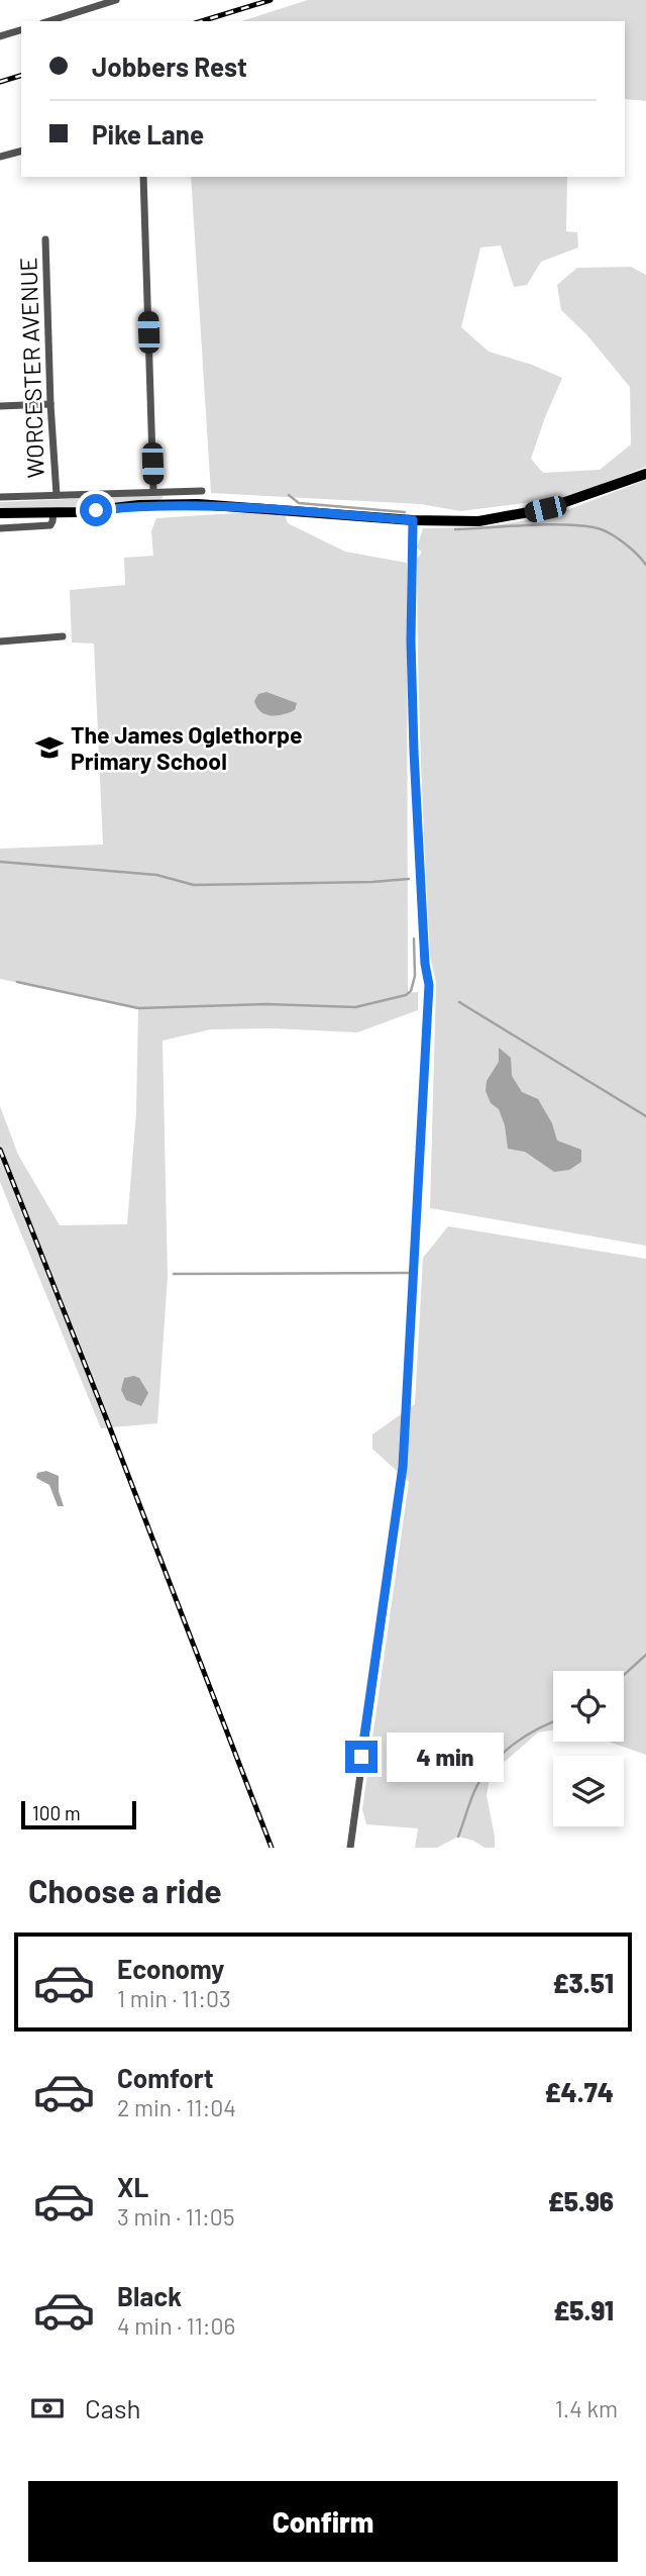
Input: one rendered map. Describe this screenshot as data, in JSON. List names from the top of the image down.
{
  "streets": {
    "street": ["WORCESTER AVENUE"]
  },
  "places": {
    "school or university": ["The James Oglethorpe Primary School"]
  },
  "scale_bar": "100 m",
  "page": {
    "banner": ["Jobbers Rest", "Pike Lane"],
    "bubble": "4 min",
    "scale": "100 m",
    "heading": "Choose a ride",
    "list": [
      {
        "name": "Economy",
        "note": "1 min · 11:03",
        "value": "£3.51"
      },
      {
        "name": "Comfort",
        "note": "2 min · 11:04",
        "value": "£4.74"
      },
      {
        "name": "XL",
        "note": "3 min · 11:05",
        "value": "£5.96"
      },
      {
        "name": "Black",
        "note": "4 min · 11:06",
        "value": "£5.91"
      }
    ],
    "pay": ["Cash", "1.4 km"],
    "buttons": "Confirm"
  }
}
